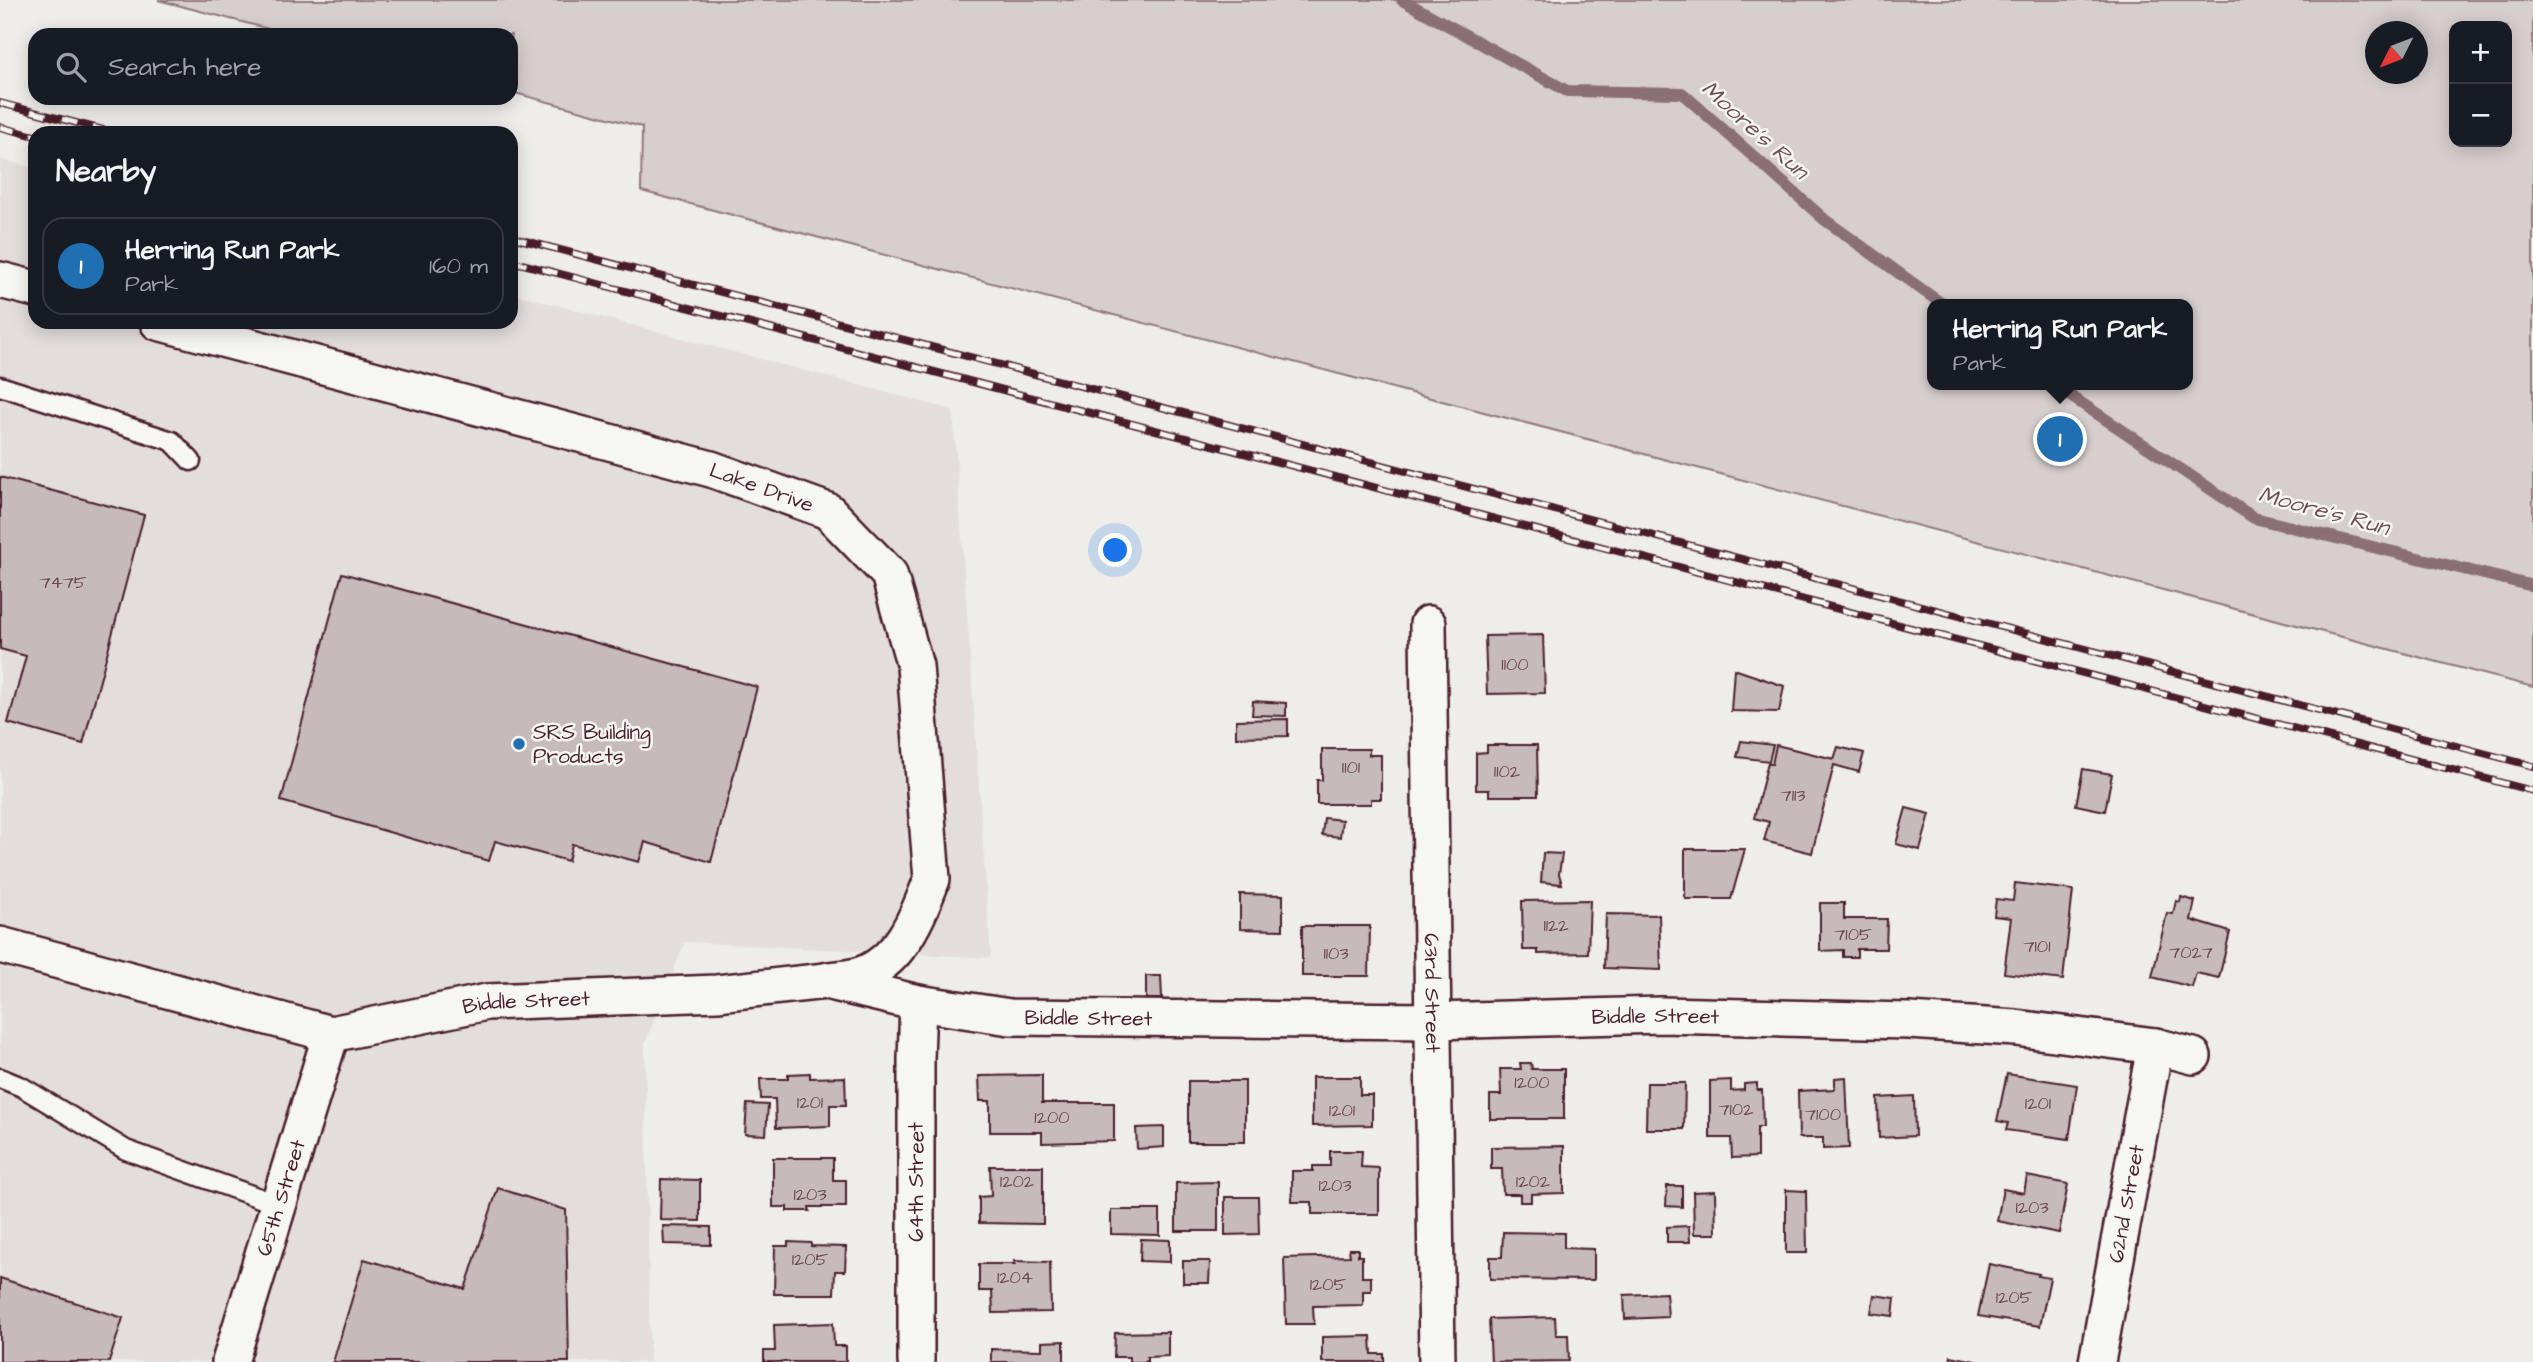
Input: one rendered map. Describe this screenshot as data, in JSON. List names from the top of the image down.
{
  "streets": {
    "street": [
      "Lake Drive",
      "63rd Street",
      "Biddle Street",
      "64th Street",
      "65th Street",
      "62nd Street"
    ]
  },
  "crossings": [
    ["Lake Drive", "Biddle Street"],
    ["63rd Street", "Biddle Street"],
    ["Biddle Street", "64th Street"],
    ["Biddle Street", "65th Street"],
    ["Biddle Street", "62nd Street"]
  ],
  "water": ["Moore's Run"],
  "places": ["SRS Building Products"],
  "house_numbers": [
    "7475",
    "1100",
    "1101",
    "1102",
    "7113",
    "1122",
    "7105",
    "7101",
    "7027",
    "1103",
    "1200",
    "1201",
    "1201",
    "7102",
    "1201",
    "7100",
    "1200",
    "1202",
    "1202",
    "1203",
    "1203",
    "1203",
    "1205",
    "1204",
    "1205",
    "1205"
  ],
  "north": "bottom left",
  "page": {
    "map_buttons": ["+", "−"],
    "search": "Search here",
    "heading": "Nearby",
    "list": [
      {
        "mark": "1",
        "name": "Herring Run Park",
        "note": "Park",
        "value": "160 m"
      }
    ],
    "popup": ["Herring Run Park", "Park"],
    "pins": "1"
  }
}
